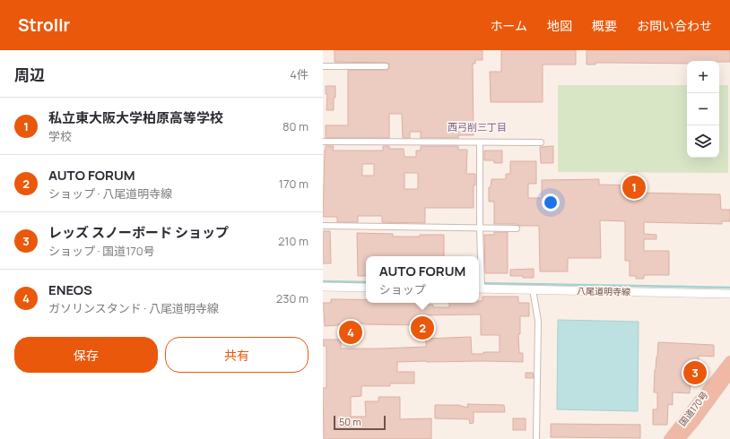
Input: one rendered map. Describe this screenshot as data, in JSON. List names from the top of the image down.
{
  "streets": {
    "highway": ["国道170号"],
    "main road": ["八尾道明寺線"]
  },
  "districts": ["西弓削三丁目"],
  "scale_bar": "50 m",
  "page": {
    "header": "Strollr",
    "nav": [
      "ホーム",
      "地図",
      "概要",
      "お問い合わせ"
    ],
    "heading": ["周辺", "4件"],
    "map_buttons": ["+", "−"],
    "list": [
      {
        "mark": "1",
        "name": "私立東大阪大学柏原高等学校",
        "note": "学校",
        "value": "80 m"
      },
      {
        "mark": "2",
        "name": "AUTO FORUM",
        "note": "ショップ · 八尾道明寺線",
        "value": "170 m"
      },
      {
        "mark": "3",
        "name": "レッズ スノーボード ショップ",
        "note": "ショップ · 国道170号",
        "value": "210 m"
      },
      {
        "mark": "4",
        "name": "ENEOS",
        "note": "ガソリンスタンド · 八尾道明寺線",
        "value": "230 m"
      }
    ],
    "pins": [
      "1",
      "2",
      "4",
      "3"
    ],
    "popup": ["AUTO FORUM", "ショップ"],
    "buttons": ["保存", "共有"],
    "scale": "50 m"
  }
}
